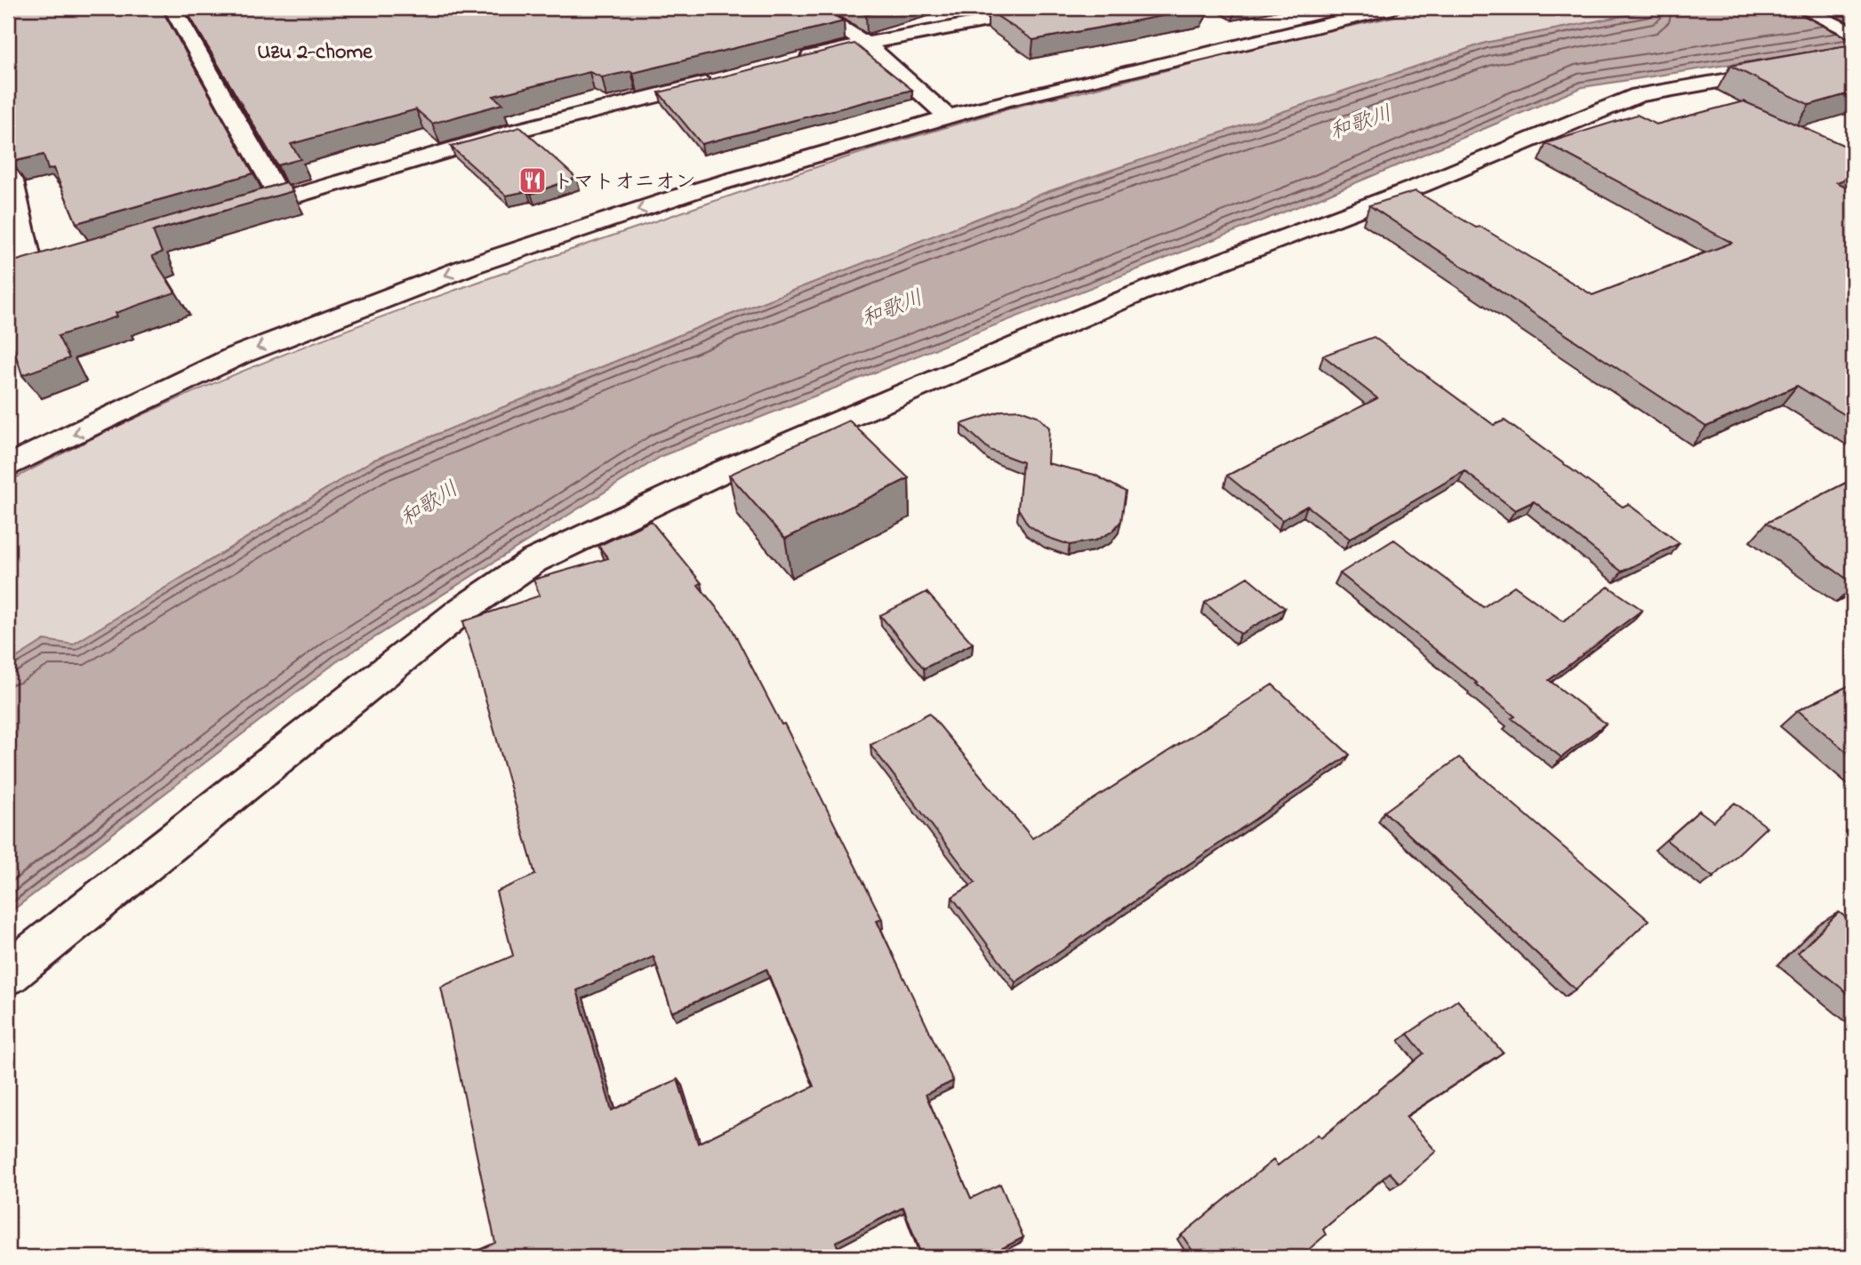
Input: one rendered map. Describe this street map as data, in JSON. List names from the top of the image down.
{
  "districts": ["Uzu 2-chome"],
  "water": ["和歌川"],
  "places": {
    "restaurant": ["トマトオニオン"]
  }
}
